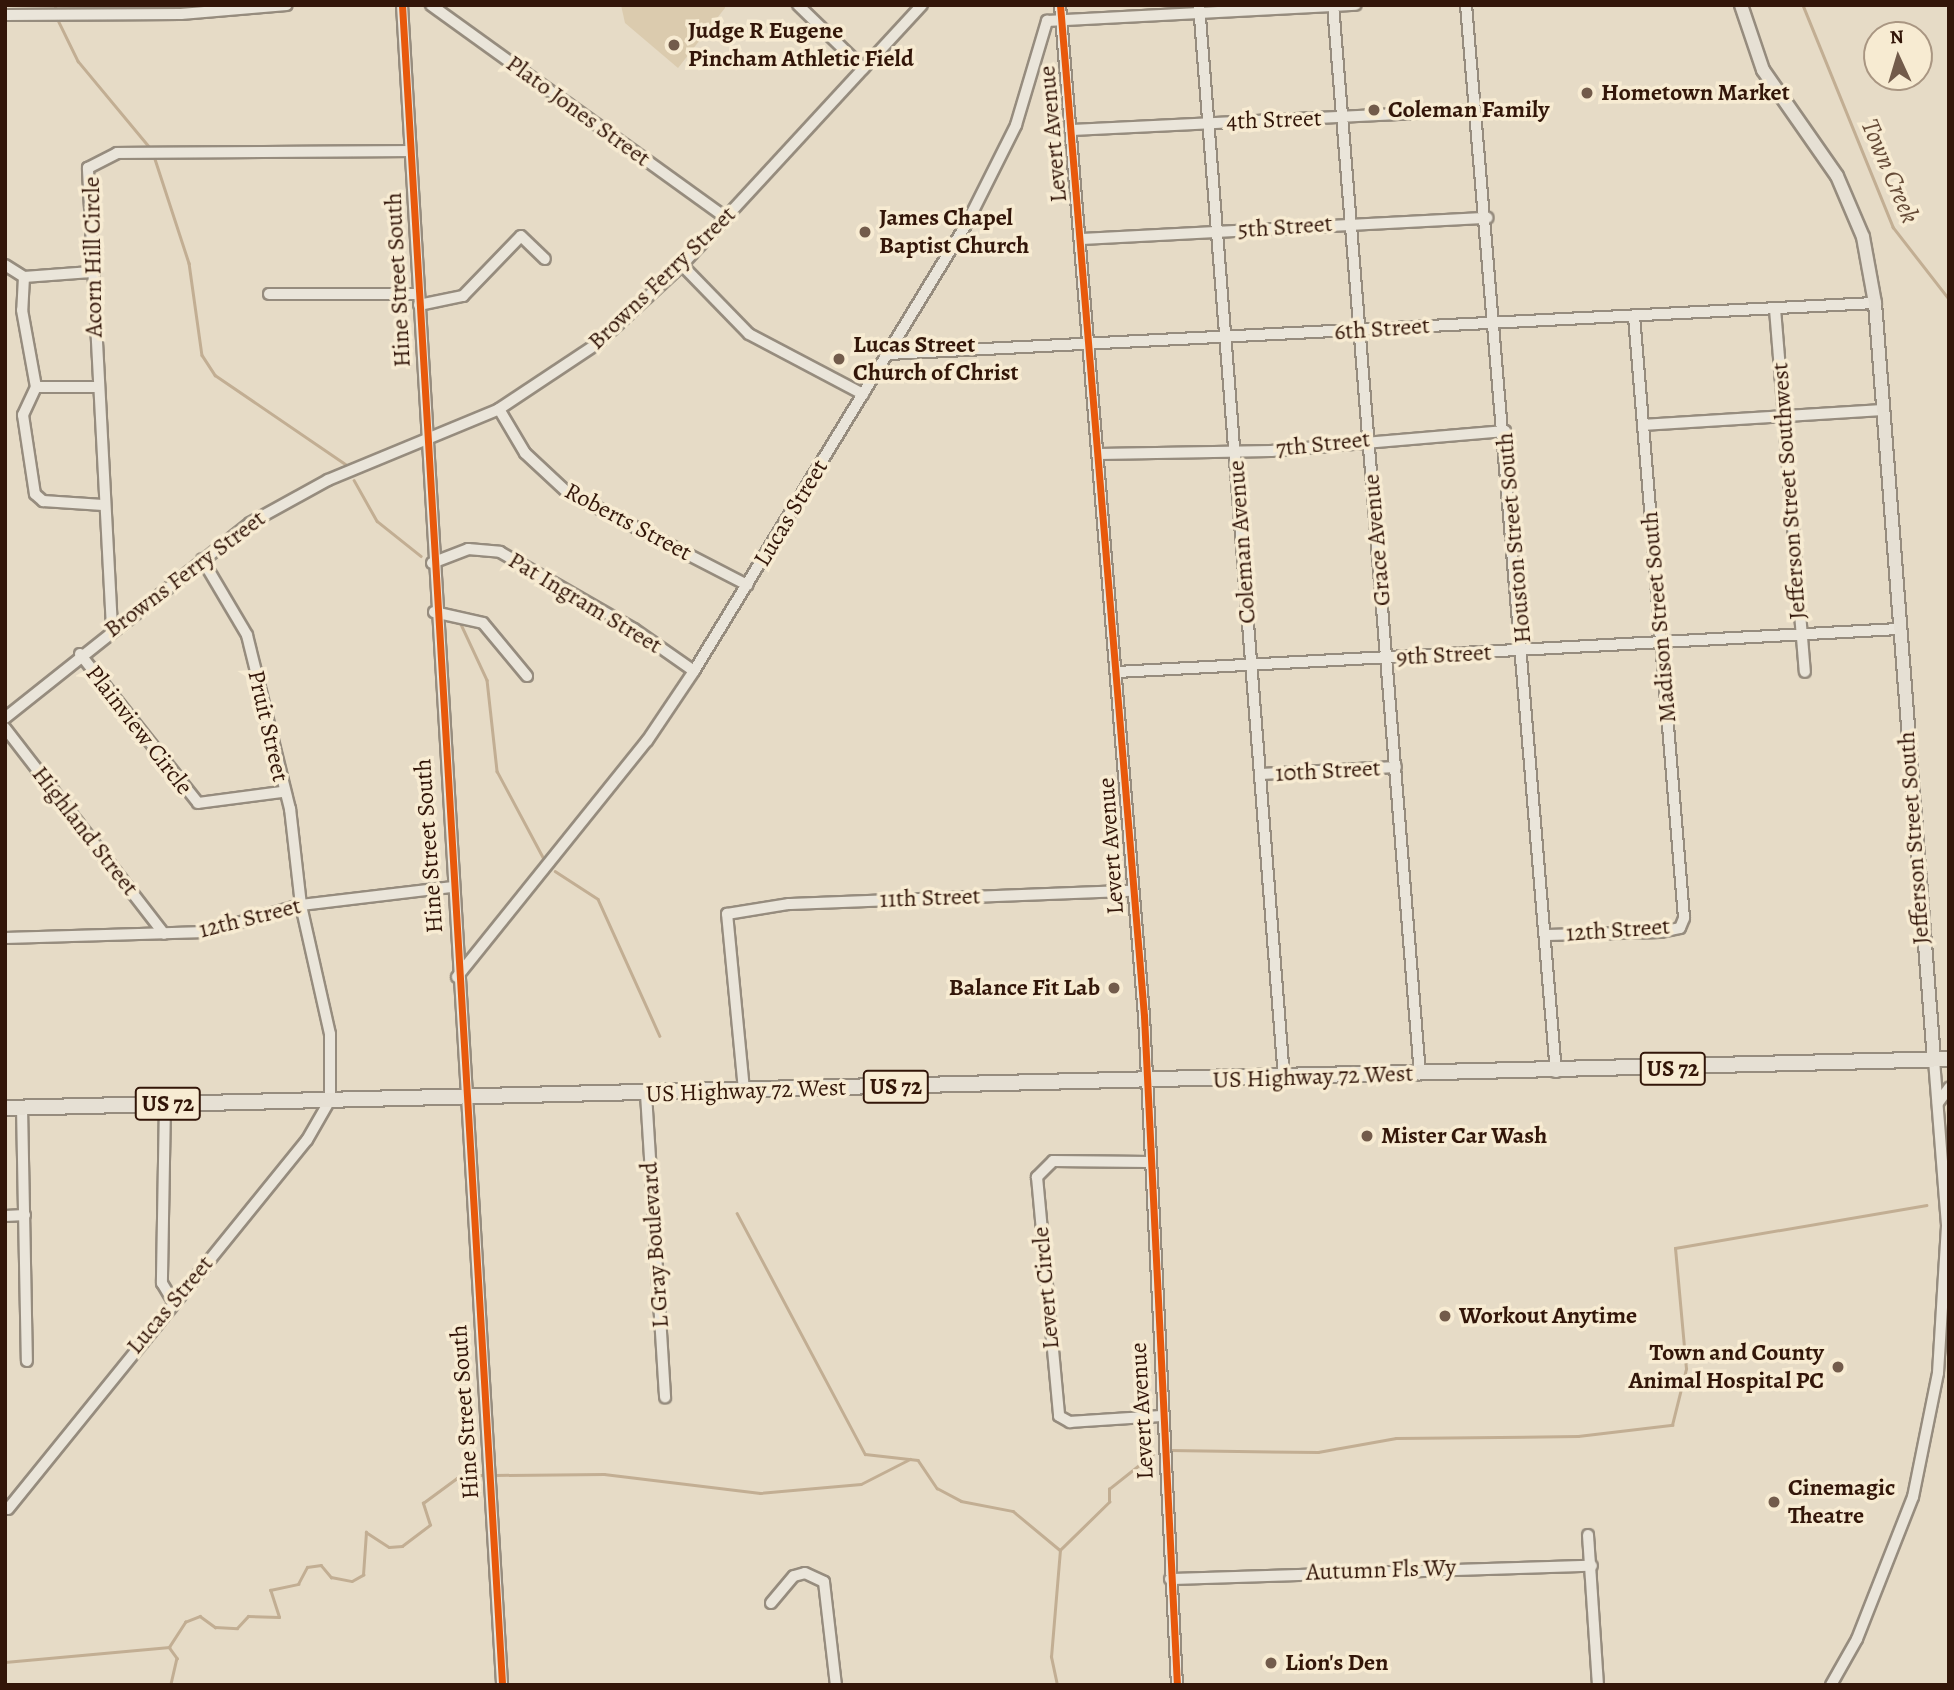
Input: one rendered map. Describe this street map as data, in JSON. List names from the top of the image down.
{
  "streets": {
    "highway": ["US 72", "US Highway 72 West"],
    "main road": ["Jefferson Street South"],
    "street": [
      "Plato Jones Street",
      "4th Street",
      "Levert Avenue",
      "5th Street",
      "Acorn Hill Circle",
      "Browns Ferry Street",
      "Hine Street South",
      "6th Street",
      "7th Street",
      "Jefferson Street Southwest",
      "Lucas Street",
      "Roberts Street",
      "Houston Street South",
      "Grace Avenue",
      "Coleman Avenue",
      "Pat Ingram Street",
      "Madison Street South",
      "9th Street",
      "Pruit Street",
      "Plainview Circle",
      "10th Street",
      "Highland Street",
      "11th Street",
      "12th Street",
      "L Gray Boulevard",
      "Levert Circle",
      "Autumn Fls Wy"
    ]
  },
  "crossings": [
    ["Plato Jones Street", "Browns Ferry Street"],
    ["4th Street", "Levert Avenue"],
    ["4th Street", "Houston Street South"],
    ["4th Street", "Grace Avenue"],
    ["4th Street", "Coleman Avenue"],
    ["Levert Avenue", "5th Street"],
    ["Levert Avenue", "6th Street"],
    ["Levert Avenue", "7th Street"],
    ["Levert Avenue", "Lucas Street"],
    ["Levert Avenue", "9th Street"],
    ["Levert Avenue", "11th Street"],
    ["Levert Avenue", "US Highway 72 West"],
    ["Levert Avenue", "Levert Circle"],
    ["Levert Avenue", "Autumn Fls Wy"],
    ["5th Street", "Houston Street South"],
    ["5th Street", "Grace Avenue"],
    ["5th Street", "Coleman Avenue"],
    ["Acorn Hill Circle", "Browns Ferry Street"],
    ["Acorn Hill Circle", "Hine Street South"],
    ["Browns Ferry Street", "Hine Street South"],
    ["Browns Ferry Street", "Roberts Street"],
    ["Browns Ferry Street", "Pruit Street"],
    ["Browns Ferry Street", "Plainview Circle"],
    ["Hine Street South", "Lucas Street"],
    ["Hine Street South", "Pat Ingram Street"],
    ["Hine Street South", "12th Street"],
    ["Hine Street South", "US Highway 72 West"],
    ["6th Street", "Jefferson Street Southwest"],
    ["6th Street", "Lucas Street"],
    ["6th Street", "Houston Street South"],
    ["6th Street", "Grace Avenue"],
    ["6th Street", "Coleman Avenue"],
    ["6th Street", "Madison Street South"],
    ["6th Street", "Jefferson Street South"],
    ["7th Street", "Houston Street South"],
    ["7th Street", "Grace Avenue"],
    ["7th Street", "Coleman Avenue"],
    ["Jefferson Street Southwest", "9th Street"],
    ["Lucas Street", "Roberts Street"],
    ["Lucas Street", "Pat Ingram Street"],
    ["Lucas Street", "Pruit Street"],
    ["Lucas Street", "US Highway 72 West"],
    ["Houston Street South", "9th Street"],
    ["Houston Street South", "12th Street"],
    ["Houston Street South", "US Highway 72 West"],
    ["Grace Avenue", "9th Street"],
    ["Grace Avenue", "10th Street"],
    ["Grace Avenue", "US Highway 72 West"],
    ["Coleman Avenue", "9th Street"],
    ["Coleman Avenue", "10th Street"],
    ["Coleman Avenue", "US Highway 72 West"],
    ["Madison Street South", "9th Street"],
    ["Madison Street South", "12th Street"],
    ["9th Street", "Jefferson Street South"],
    ["Pruit Street", "Plainview Circle"],
    ["Pruit Street", "12th Street"],
    ["Pruit Street", "US Highway 72 West"],
    ["Highland Street", "12th Street"],
    ["Jefferson Street South", "US Highway 72 West"],
    ["11th Street", "US Highway 72 West"],
    ["US Highway 72 West", "L Gray Boulevard"]
  ],
  "water": ["Town Creek"],
  "places": [
    "Judge R Eugene Pincham Athletic Field",
    "Hometown Market",
    "Coleman Family",
    "James Chapel Baptist Church",
    "Lucas Street Church of Christ",
    "Balance Fit Lab",
    "Mister Car Wash",
    "Workout Anytime",
    "Town and County Animal Hospital PC",
    "Cinemagic Theatre",
    "Lion's Den"
  ],
  "north": "top"
}
